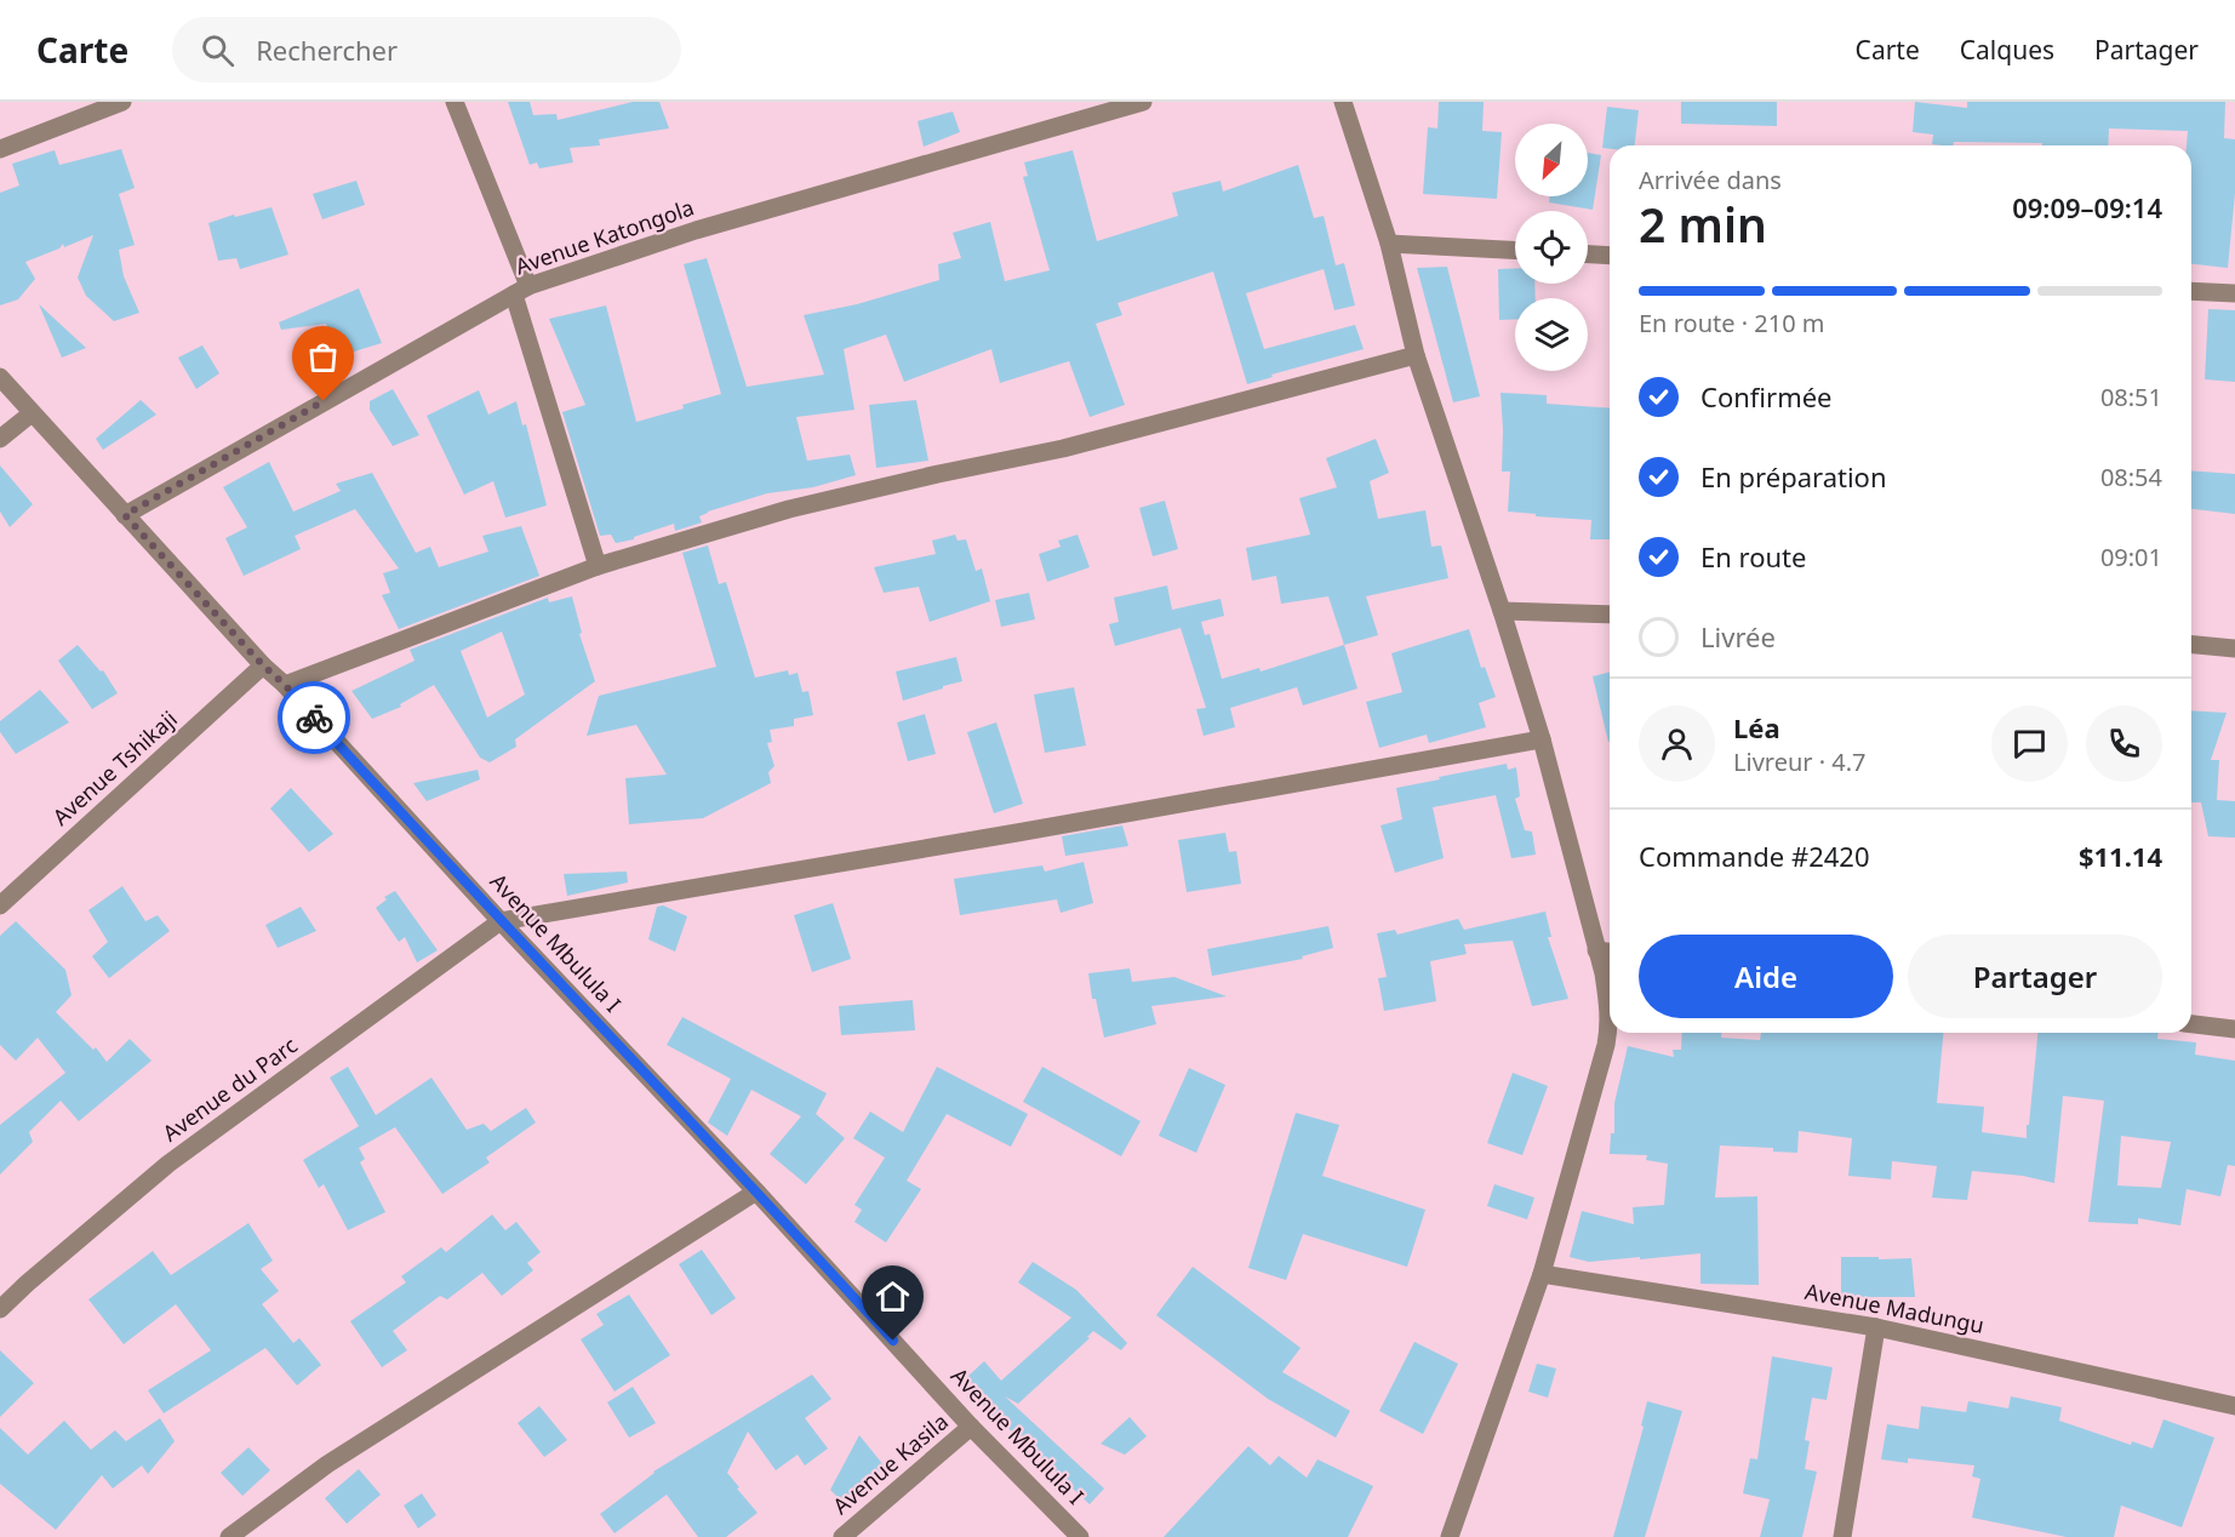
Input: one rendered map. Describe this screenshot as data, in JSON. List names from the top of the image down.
{
  "streets": {
    "street": [
      "Avenue Katongola",
      "Avenue Tshikaji",
      "Avenue Mbulula I",
      "Avenue du Parc",
      "Avenue Madungu",
      "Avenue Kasila"
    ]
  },
  "crossings": [
    ["Avenue Katongola", "Avenue Mbulula I"],
    ["Avenue Tshikaji", "Avenue Mbulula I"],
    ["Avenue Mbulula I", "Avenue du Parc"],
    ["Avenue Mbulula I", "Avenue Kasila"]
  ],
  "north": "bottom left",
  "page": {
    "header": "Carte",
    "search": "Rechercher",
    "nav": ["Carte", "Calques", "Partager"],
    "heading": ["2 min", "Arrivée dans", "09:09–09:14"],
    "panel": [
      "Léa",
      "Livreur · 4.7",
      "Commande #2420",
      "$11.14"
    ],
    "bar": "En route · 210 m",
    "list": [
      ["Confirmée", "08:51"],
      ["En préparation", "08:54"],
      ["En route", "09:01"],
      "Livrée"
    ],
    "buttons": ["Aide", "Partager"]
  }
}
